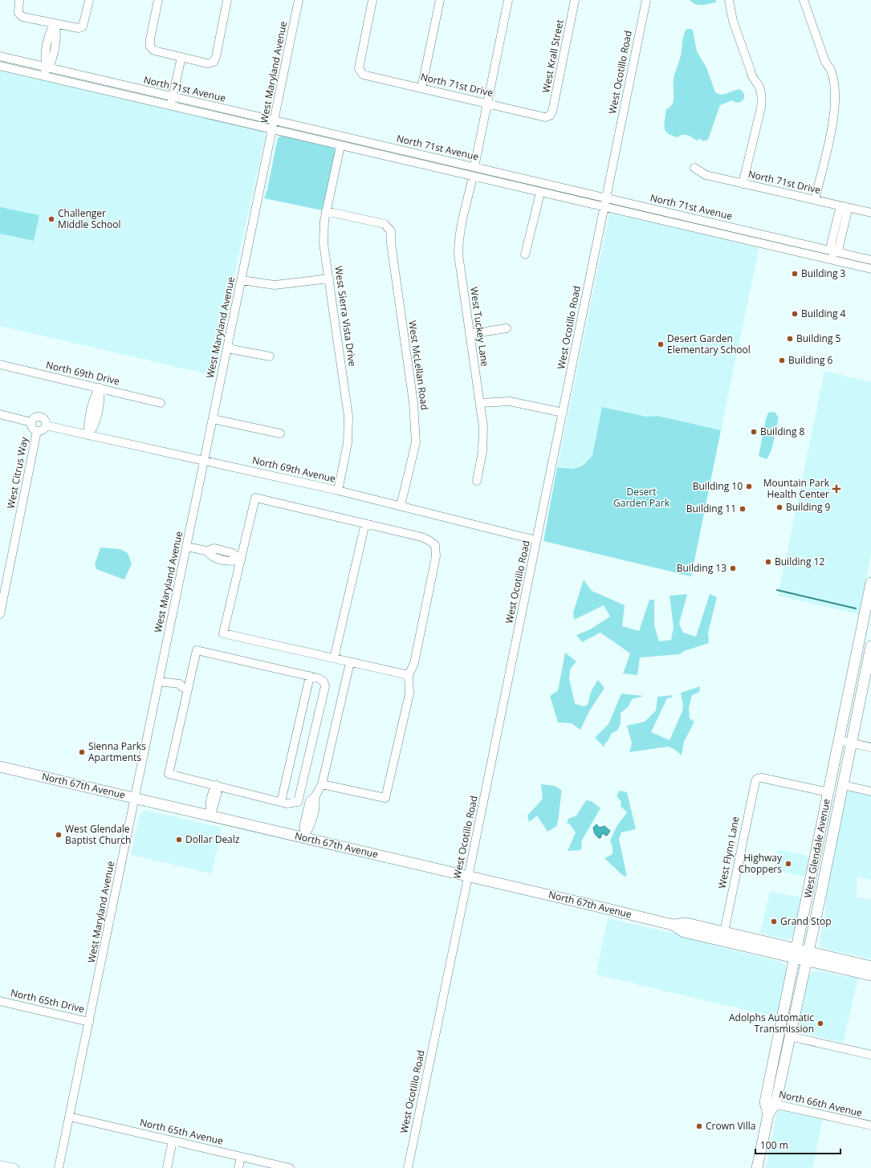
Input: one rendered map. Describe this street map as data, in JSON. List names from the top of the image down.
{
  "streets": {
    "main road": ["North 67th Avenue", "West Glendale Avenue"],
    "street": [
      "West Krall Street",
      "West Maryland Avenue",
      "West Ocotillo Road",
      "North 71st Drive",
      "North 71st Avenue",
      "West Sierra Vista Drive",
      "West Tuckey Lane",
      "West McLellan Road",
      "North 69th Drive",
      "North 69th Avenue",
      "West Citrus Way",
      "West Flynn Lane",
      "North 65th Drive",
      "North 66th Avenue",
      "North 65th Avenue"
    ]
  },
  "crossings": [
    ["West Krall Street", "North 71st Drive"],
    ["West Maryland Avenue", "North 71st Avenue"],
    ["West Maryland Avenue", "North 69th Avenue"],
    ["West Maryland Avenue", "North 67th Avenue"],
    ["West Maryland Avenue", "North 65th Drive"],
    ["West Maryland Avenue", "North 65th Avenue"],
    ["West Ocotillo Road", "North 71st Avenue"],
    ["West Ocotillo Road", "North 69th Avenue"],
    ["West Ocotillo Road", "North 67th Avenue"],
    ["North 71st Avenue", "West Sierra Vista Drive"],
    ["North 71st Avenue", "West Tuckey Lane"],
    ["West Sierra Vista Drive", "West McLellan Road"],
    ["West Sierra Vista Drive", "North 69th Avenue"],
    ["West McLellan Road", "North 69th Avenue"],
    ["North 69th Avenue", "West Citrus Way"],
    ["North 67th Avenue", "West Glendale Avenue"],
    ["North 67th Avenue", "West Flynn Lane"],
    ["West Glendale Avenue", "West Flynn Lane"],
    ["West Glendale Avenue", "North 66th Avenue"]
  ],
  "parks": ["Desert Garden Park"],
  "places": {
    "other": [
      "Challenger Middle School",
      "Building 3",
      "Building 4",
      "Building 5",
      "Desert Garden Elementary School",
      "Building 6",
      "Building 8",
      "Building 10",
      "Building 9",
      "Building 11",
      "Building 12",
      "Building 13",
      "Sienna Parks Apartments",
      "West Glendale Baptist Church",
      "Dollar Dealz",
      "Highway Choppers",
      "Grand Stop",
      "Adolphs Automatic Transmission",
      "Crown Villa"
    ],
    "health": ["Mountain Park Health Center"]
  },
  "scale_bar": "100 m"
}
